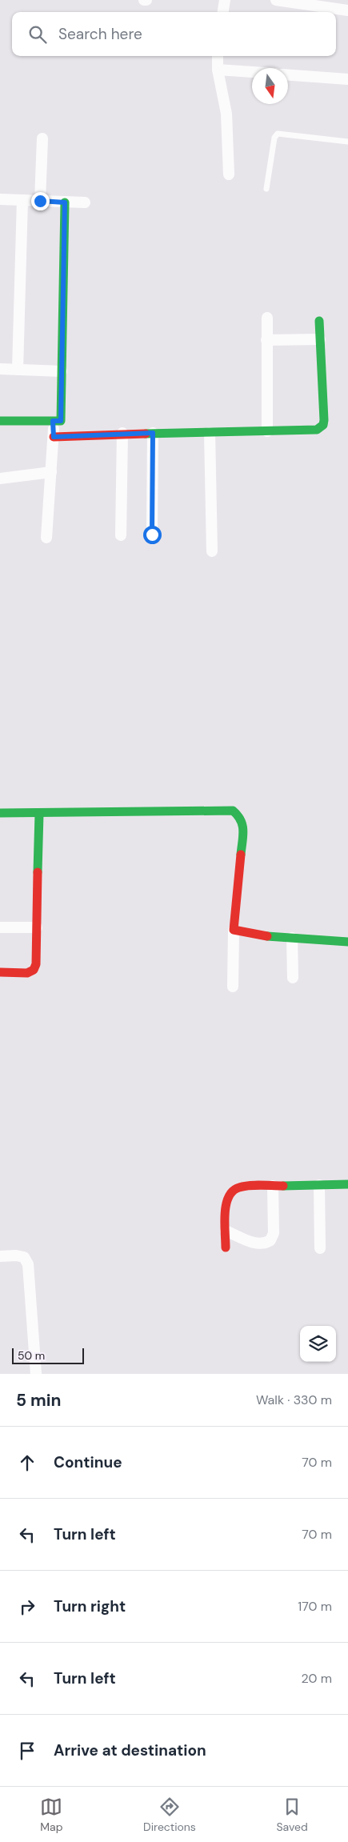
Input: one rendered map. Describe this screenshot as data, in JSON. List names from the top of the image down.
{
  "scale_bar": "50 m",
  "north": "bottom",
  "page": {
    "search": "Search here",
    "scale": "50 m",
    "heading": ["5 min", "Walk · 330 m"],
    "list": [
      ["Continue", "70 m"],
      ["Turn left", "70 m"],
      ["Turn right", "170 m"],
      ["Turn left", "20 m"],
      "Arrive at destination"
    ],
    "nav": ["Map", "Directions", "Saved"]
  }
}
